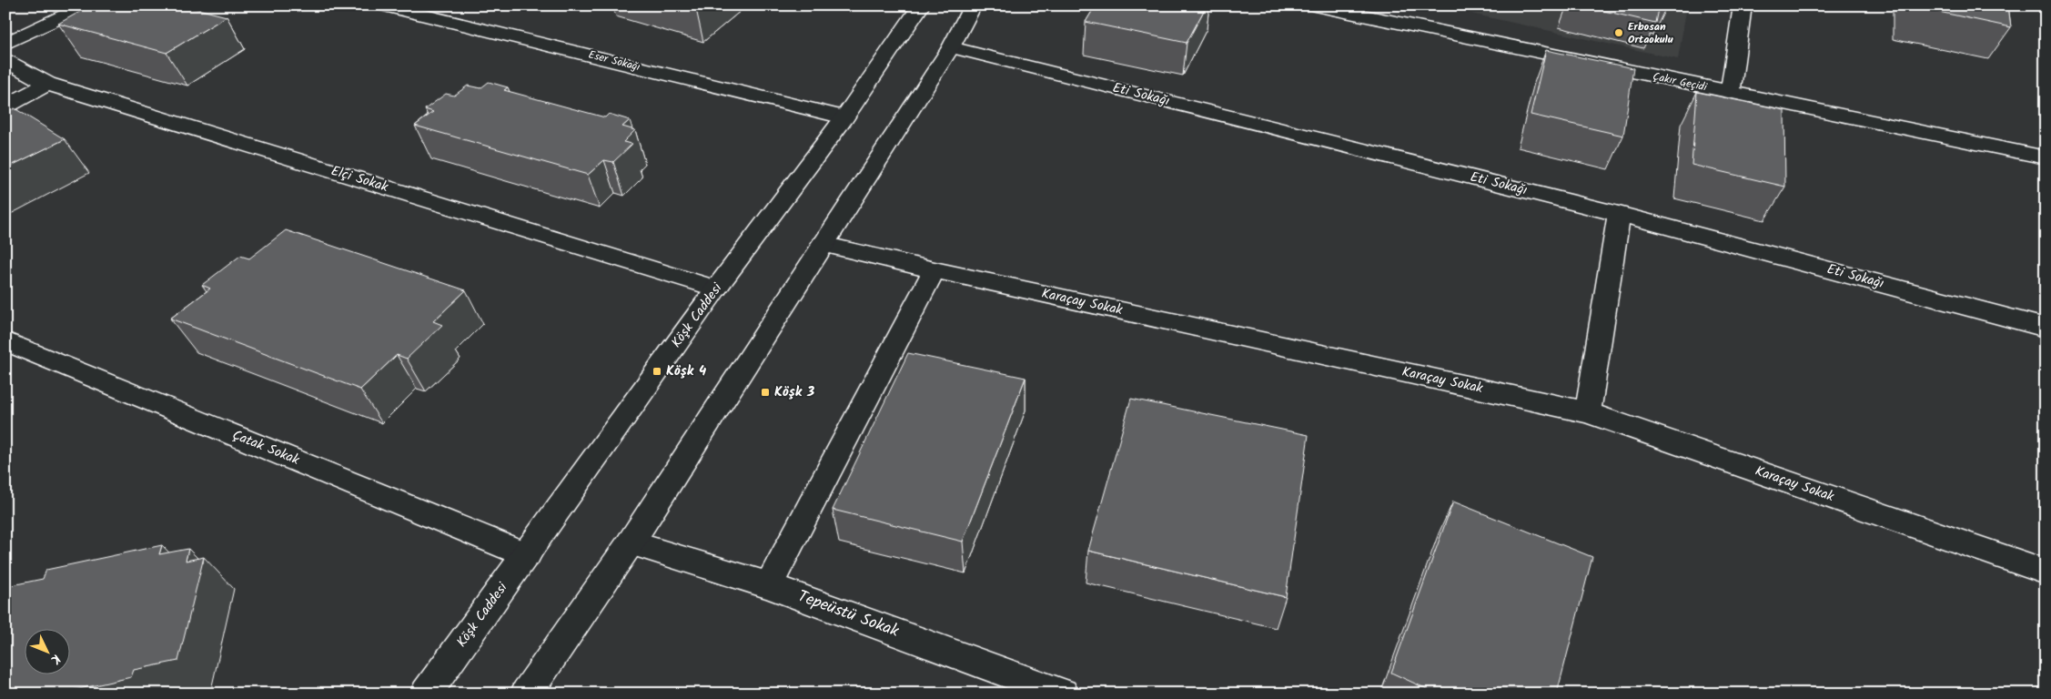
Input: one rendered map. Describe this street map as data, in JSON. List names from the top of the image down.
{
  "streets": {
    "street": [
      "Eser Sokağı",
      "Çakır Geçidi",
      "Eti Sokağı",
      "Elçi Sokak",
      "Karaçay Sokak",
      "Köşk Caddesi",
      "Çatak Sokak",
      "Tepeüstü Sokak"
    ]
  },
  "crossings": [
    ["Eser Sokağı", "Köşk Caddesi"],
    ["Elçi Sokak", "Köşk Caddesi"],
    ["Köşk Caddesi", "Çatak Sokak"]
  ],
  "places": {
    "other": ["Erbosan Ortaokulu"],
    "transit": ["Köşk 4", "Köşk 3"]
  },
  "north": "bottom right"
}
